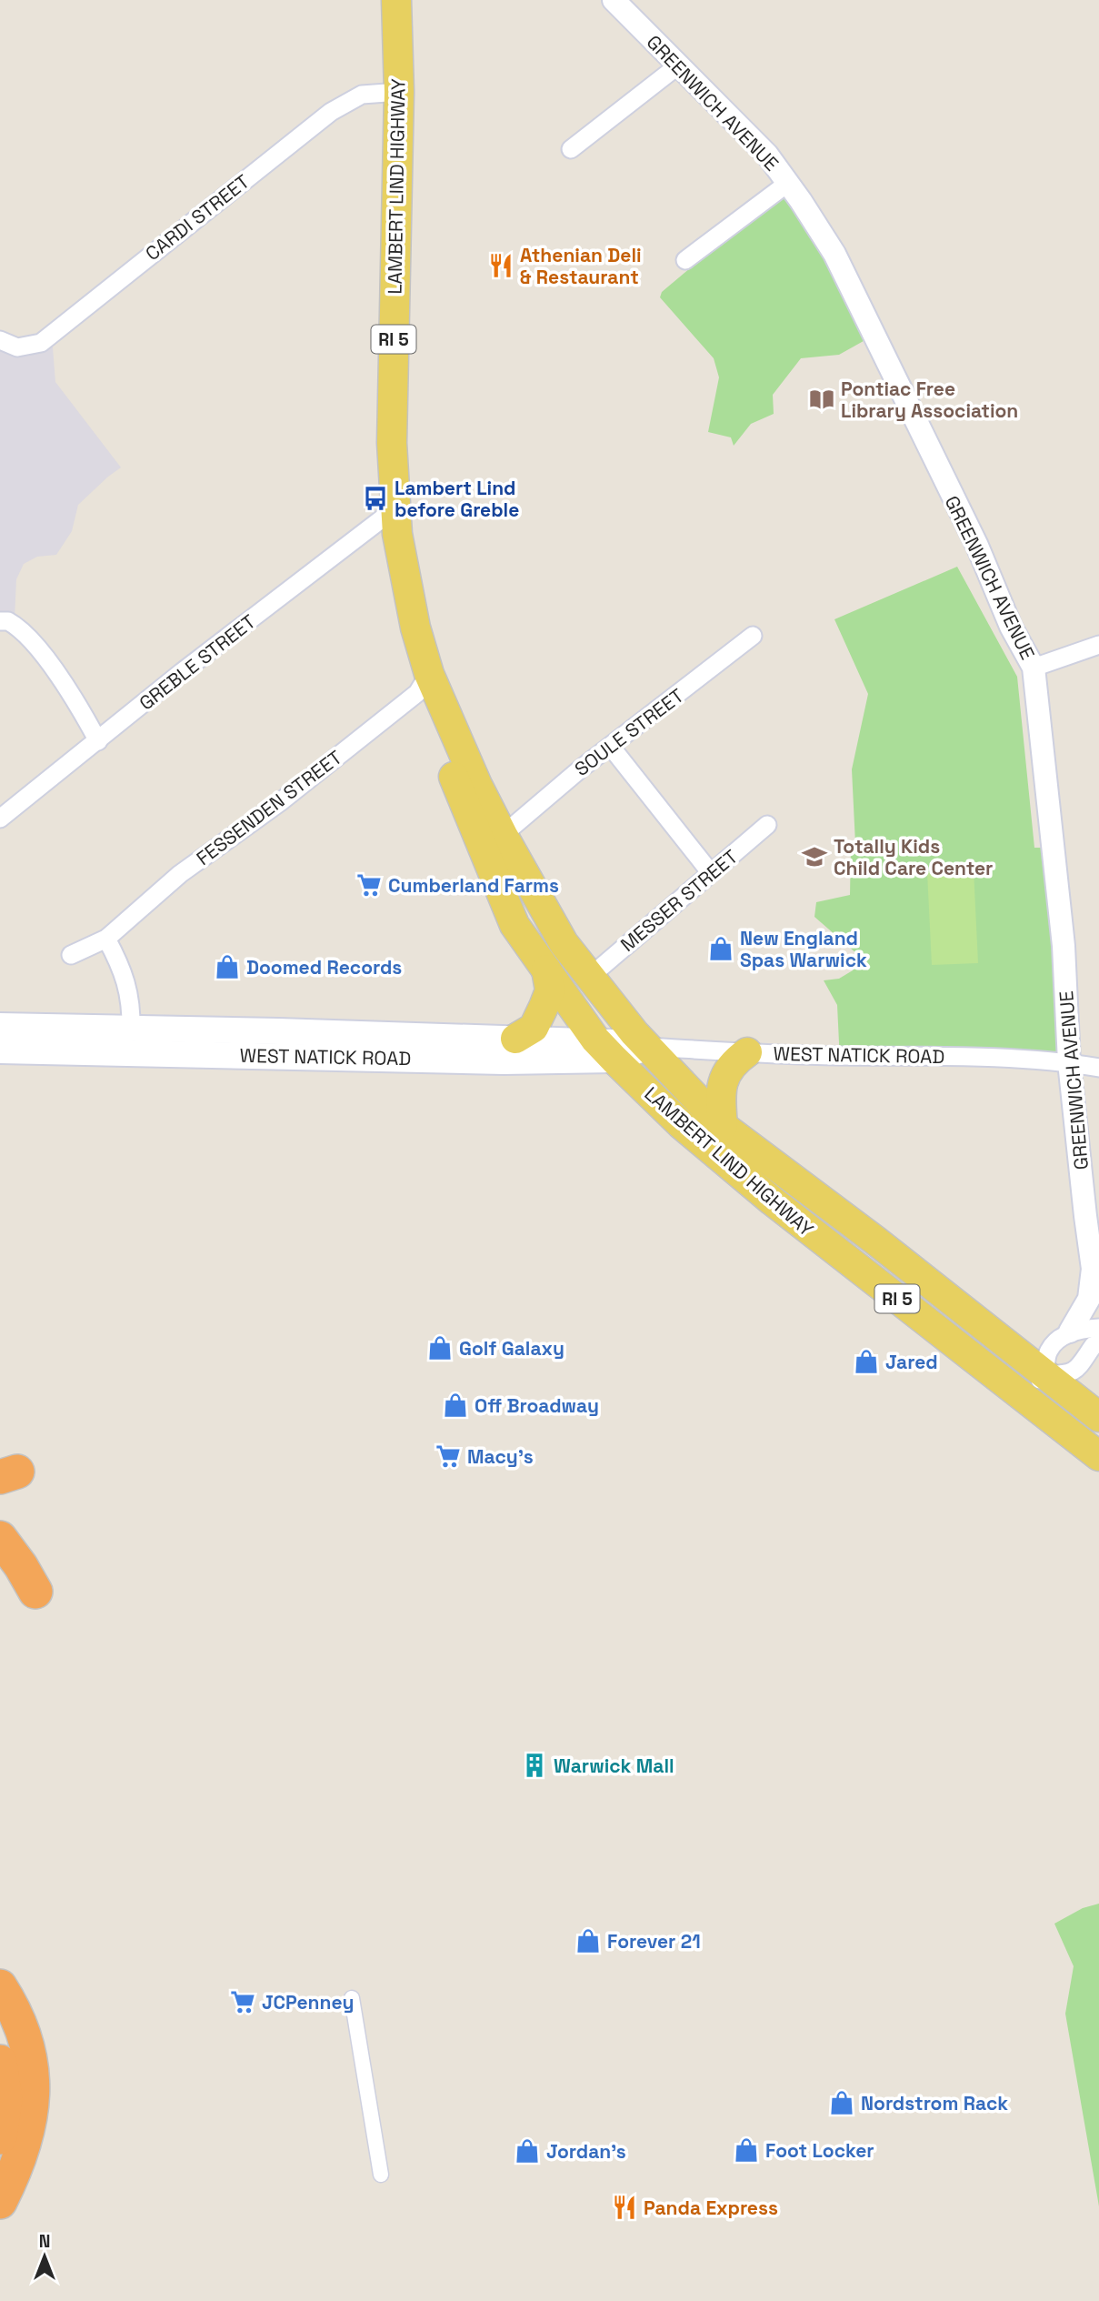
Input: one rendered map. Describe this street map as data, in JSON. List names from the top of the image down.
{
  "streets": {
    "main road": ["LAMBERT LIND HIGHWAY", "RI 5", "WEST NATICK ROAD"],
    "street": [
      "GREENWICH AVENUE",
      "CARDI STREET",
      "GREBLE STREET",
      "SOULE STREET",
      "FESSENDEN STREET",
      "MESSER STREET"
    ]
  },
  "crossings": [
    ["GREENWICH AVENUE", "WEST NATICK ROAD"],
    ["LAMBERT LIND HIGHWAY", "CARDI STREET"],
    ["LAMBERT LIND HIGHWAY", "GREBLE STREET"],
    ["LAMBERT LIND HIGHWAY", "FESSENDEN STREET"],
    ["LAMBERT LIND HIGHWAY", "MESSER STREET"],
    ["LAMBERT LIND HIGHWAY", "WEST NATICK ROAD"]
  ],
  "places": {
    "restaurant": ["Athenian Deli & Restaurant", "Panda Express"],
    "library": ["Pontiac Free Library Association"],
    "bus stop": ["Lambert Lind before Greble"],
    "school or university": ["Totally Kids Child Care Center"],
    "supermarket": ["Cumberland Farms", "Macy's", "JCPenney"],
    "shop": [
      "New England Spas Warwick",
      "Doomed Records",
      "Golf Galaxy",
      "Jared",
      "Off Broadway",
      "Forever 21",
      "Nordstrom Rack",
      "Foot Locker",
      "Jordan's"
    ],
    "building": ["Warwick Mall"]
  },
  "north": "top"
}
